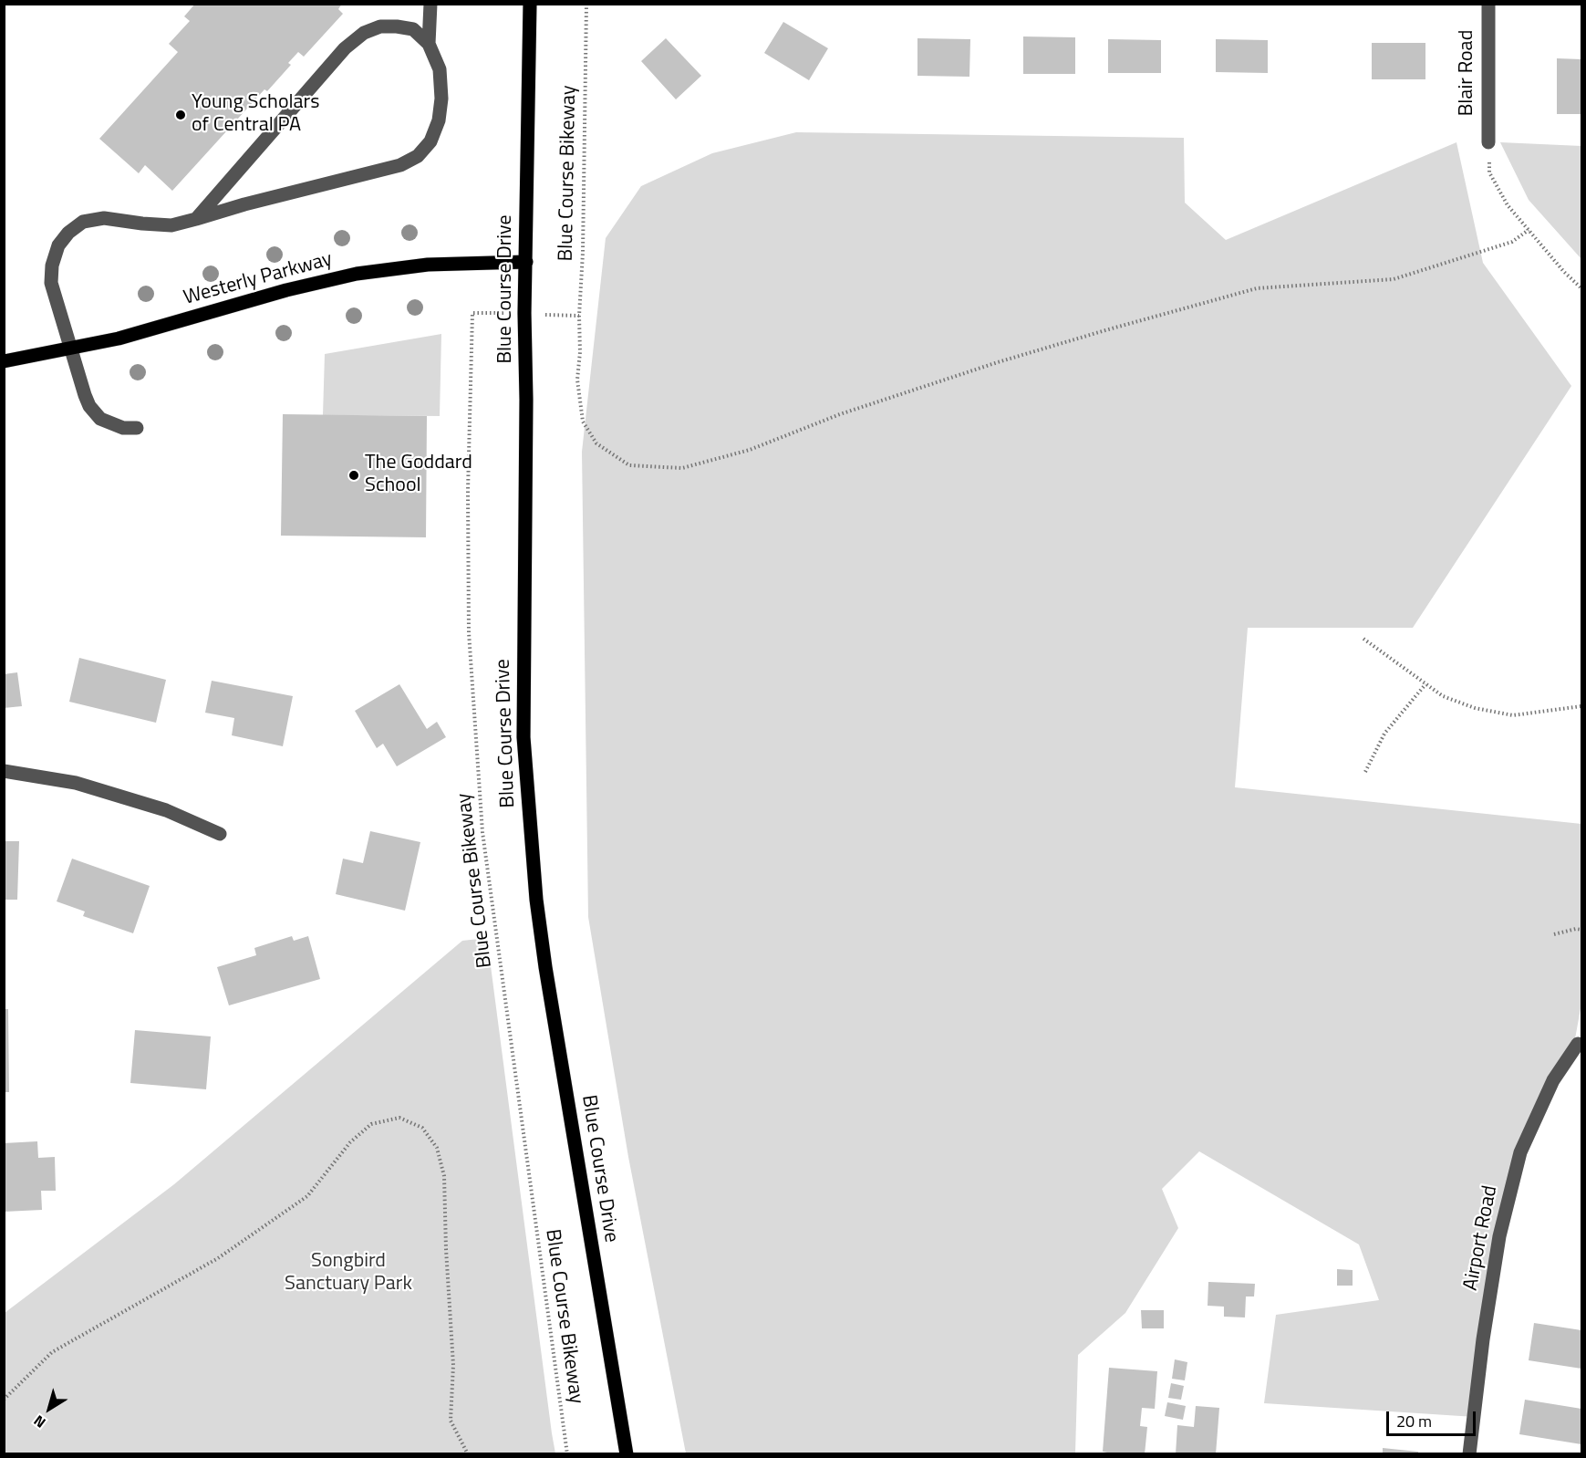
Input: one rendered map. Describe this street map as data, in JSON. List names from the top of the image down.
{
  "streets": {
    "main road": ["Westerly Parkway", "Blue Course Drive"],
    "street": ["Blair Road", "Airport Road"],
    "path": ["Blue Course Bikeway"]
  },
  "crossings": [
    ["Westerly Parkway", "Blue Course Drive"]
  ],
  "parks": ["Songbird Sanctuary Park"],
  "places": ["Young Scholars of Central PA", "The Goddard School"],
  "scale_bar": "20 m",
  "north": "bottom left"
}
